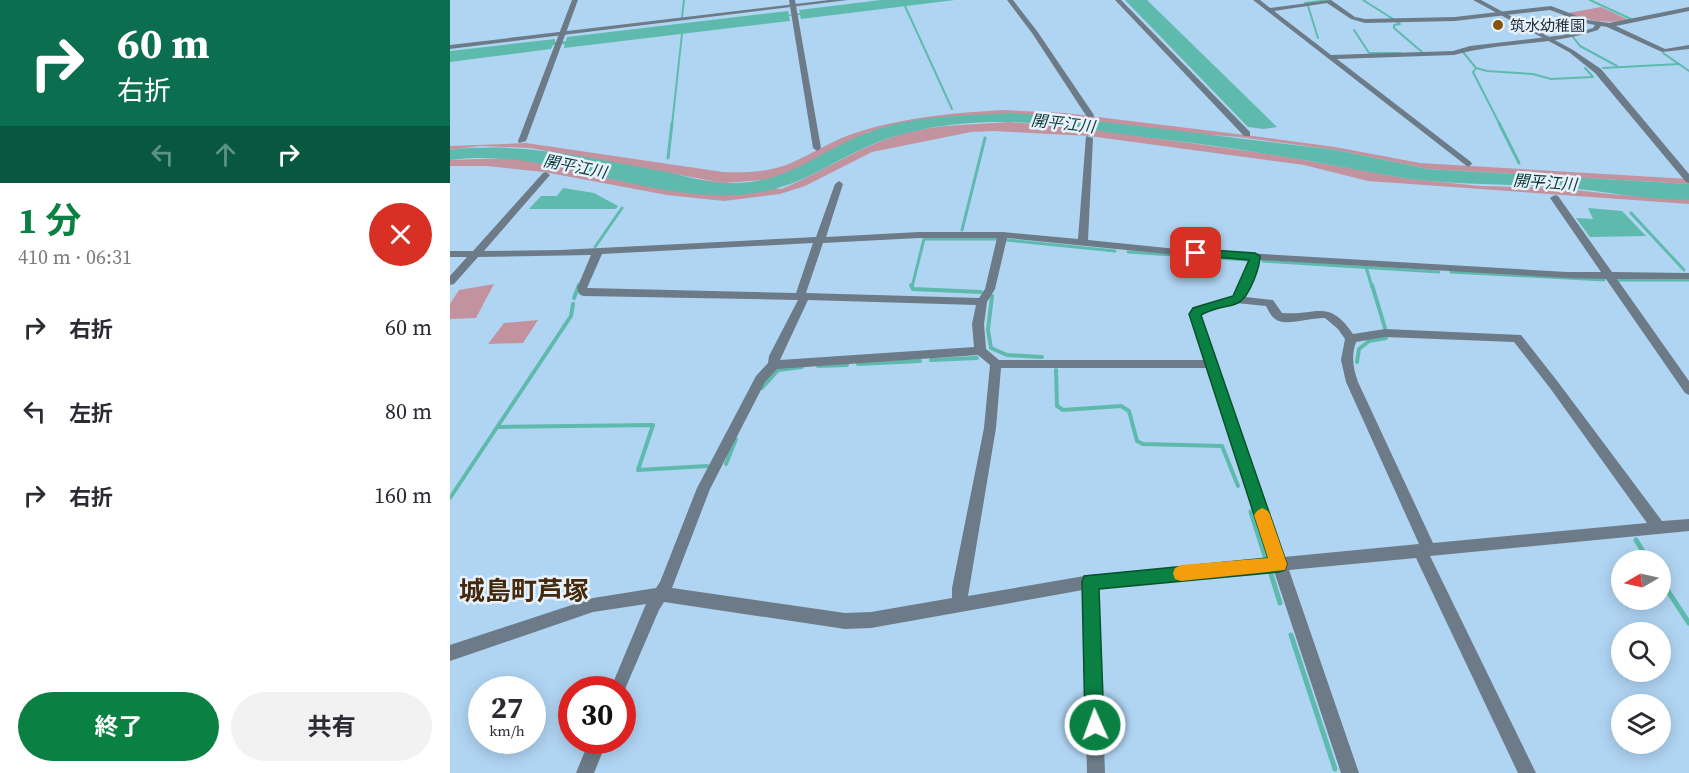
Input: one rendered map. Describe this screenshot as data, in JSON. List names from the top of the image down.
{
  "districts": ["城島町芦塚"],
  "water": ["開平江川"],
  "places": ["筑水幼稚園"],
  "north": "left",
  "page": {
    "turn": ["60 m", "右折"],
    "heading": ["1 分", "410 m · 06:31"],
    "list": [
      {
        "name": "右折",
        "value": "60 m"
      },
      {
        "name": "左折",
        "value": "80 m"
      },
      {
        "name": "右折",
        "value": "160 m"
      }
    ],
    "speed": "27 km/h",
    "limit": "30",
    "buttons": ["終了", "共有"]
  }
}
